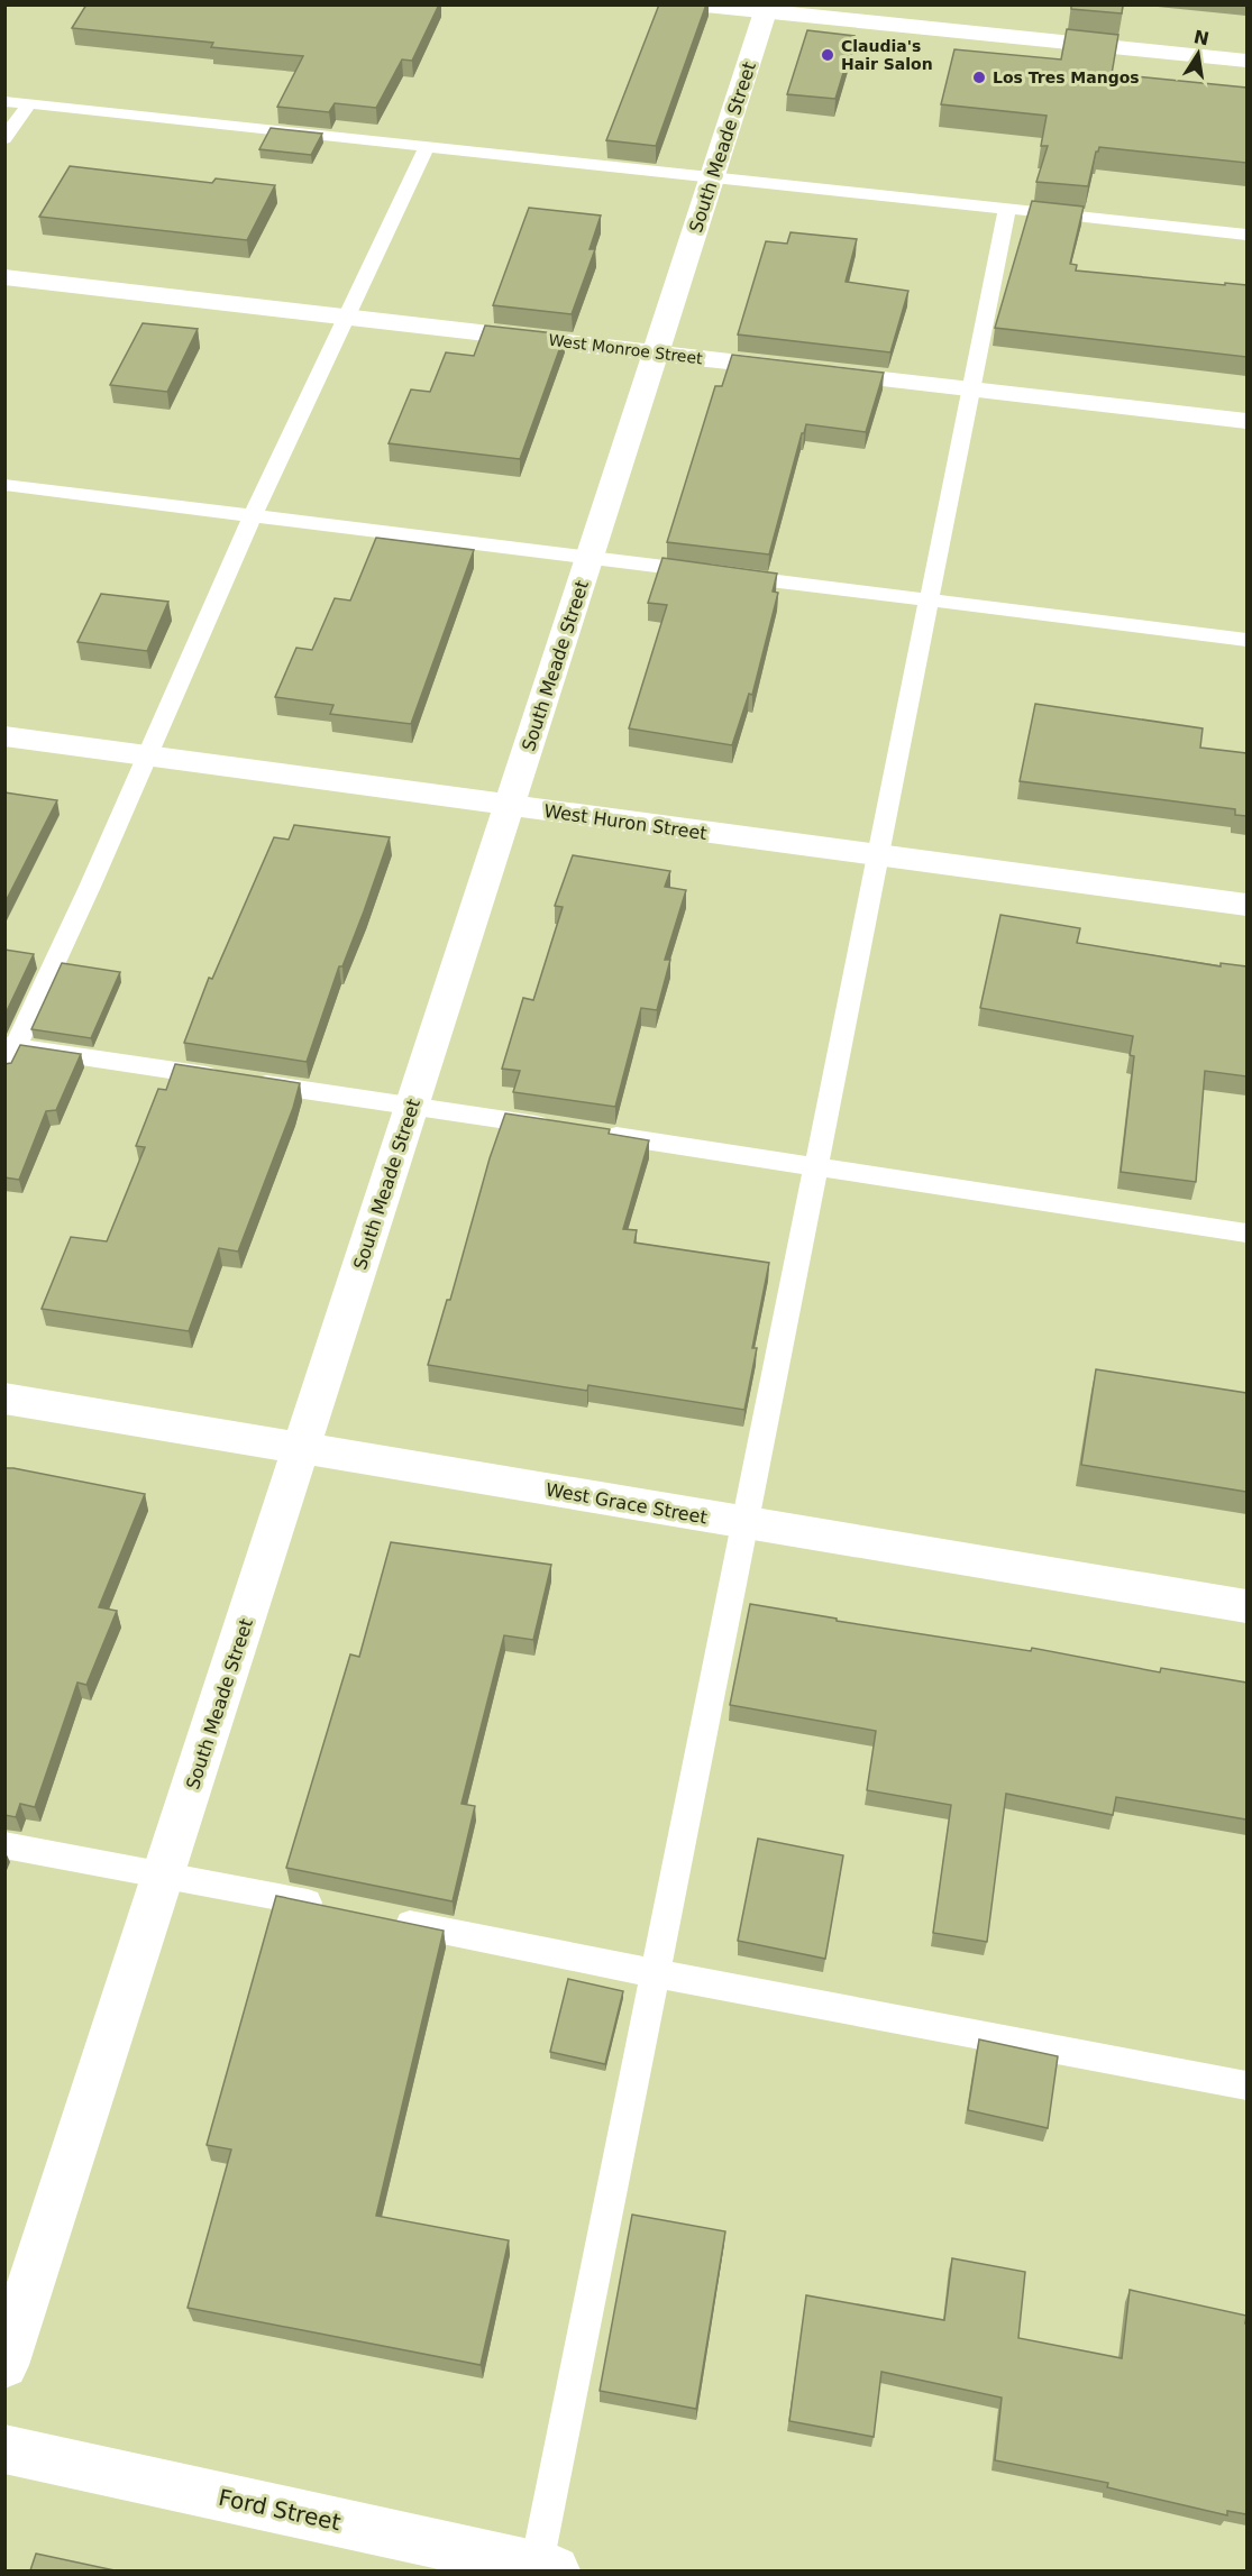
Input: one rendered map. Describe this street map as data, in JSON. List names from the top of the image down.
{
  "streets": {
    "street": [
      "South Meade Street",
      "West Monroe Street",
      "West Huron Street",
      "West Grace Street",
      "Ford Street"
    ]
  },
  "crossings": [
    ["South Meade Street", "West Monroe Street"],
    ["South Meade Street", "West Huron Street"],
    ["South Meade Street", "West Grace Street"]
  ],
  "places": ["Claudia's Hair Salon", "Los Tres Mangos"],
  "north": "top"
}
